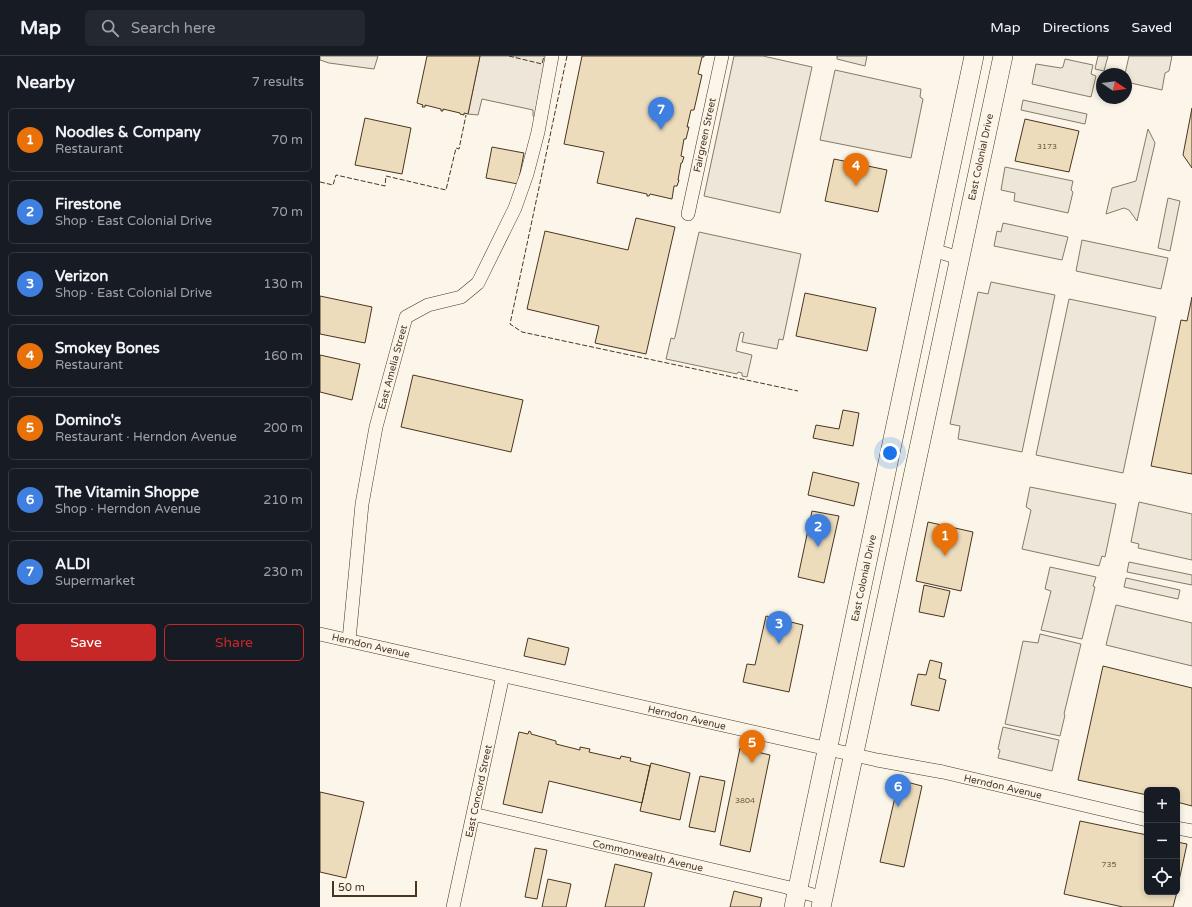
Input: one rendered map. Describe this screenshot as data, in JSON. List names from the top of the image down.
{
  "streets": {
    "highway": ["East Colonial Drive"],
    "street": [
      "Fairgreen Street",
      "East Amelia Street",
      "Herndon Avenue",
      "East Concord Street",
      "Commonwealth Avenue"
    ]
  },
  "crossings": [
    ["East Colonial Drive", "Herndon Avenue"],
    ["East Colonial Drive", "Commonwealth Avenue"],
    ["East Amelia Street", "Herndon Avenue"],
    ["Herndon Avenue", "East Concord Street"],
    ["East Concord Street", "Commonwealth Avenue"]
  ],
  "house_numbers": ["3173", "3804", "735"],
  "scale_bar": "50 m",
  "north": "right",
  "page": {
    "header": "Map",
    "search": "Search here",
    "nav": ["Map", "Directions", "Saved"],
    "heading": ["Nearby", "7 results"],
    "pins": [
      "7",
      "4",
      "2",
      "1",
      "3",
      "5",
      "6"
    ],
    "list": [
      {
        "mark": "1",
        "name": "Noodles & Company",
        "note": "Restaurant",
        "value": "70 m"
      },
      {
        "mark": "2",
        "name": "Firestone",
        "note": "Shop · East Colonial Drive",
        "value": "70 m"
      },
      {
        "mark": "3",
        "name": "Verizon",
        "note": "Shop · East Colonial Drive",
        "value": "130 m"
      },
      {
        "mark": "4",
        "name": "Smokey Bones",
        "note": "Restaurant",
        "value": "160 m"
      },
      {
        "mark": "5",
        "name": "Domino's",
        "note": "Restaurant · Herndon Avenue",
        "value": "200 m"
      },
      {
        "mark": "6",
        "name": "The Vitamin Shoppe",
        "note": "Shop · Herndon Avenue",
        "value": "210 m"
      },
      {
        "mark": "7",
        "name": "ALDI",
        "note": "Supermarket",
        "value": "230 m"
      }
    ],
    "buttons": ["Save", "Share"],
    "map_buttons": ["+", "−"],
    "scale": "50 m"
  }
}
